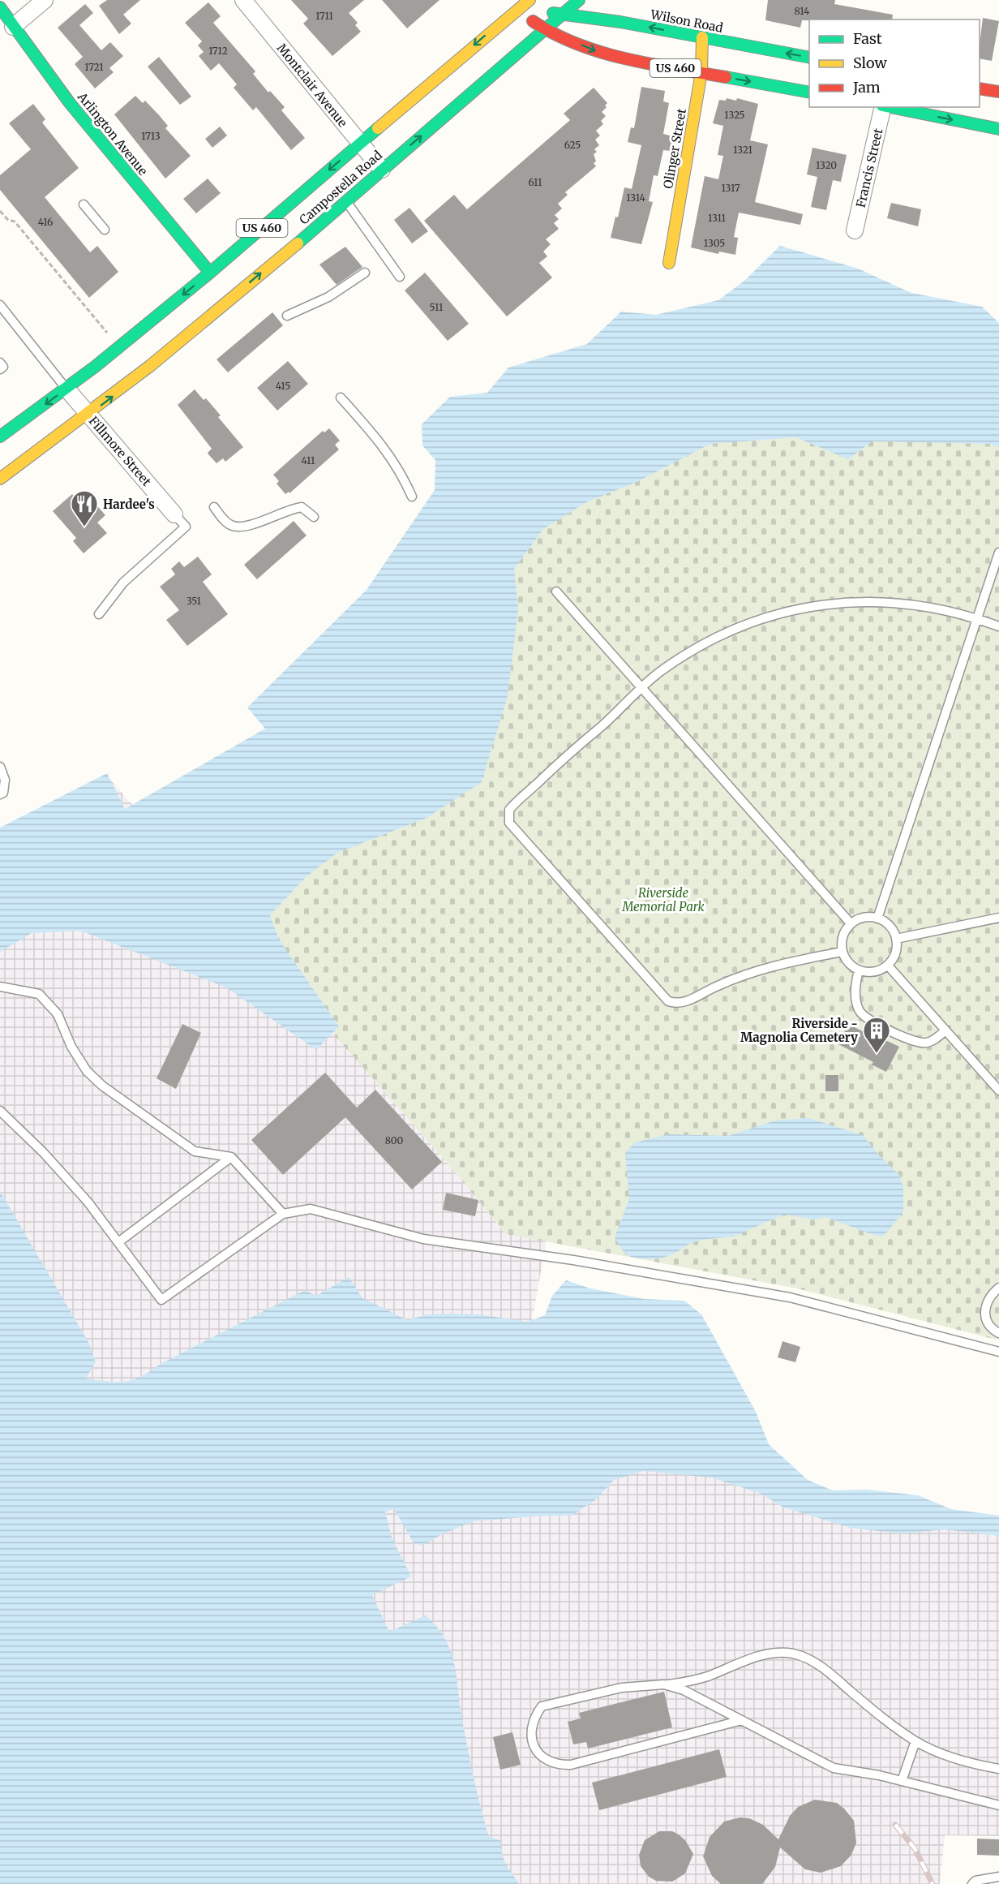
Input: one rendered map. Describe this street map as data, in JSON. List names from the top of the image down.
{
  "streets": {
    "main road": [
      "Wilson Road",
      "US 460",
      "Arlington Avenue",
      "Olinger Street",
      "Campostella Road"
    ],
    "street": ["Montclair Avenue", "Francis Street", "Fillmore Street"]
  },
  "crossings": [
    ["Wilson Road", "Olinger Street"],
    ["Wilson Road", "Campostella Road"],
    ["US 460", "Olinger Street"],
    ["US 460", "Campostella Road"],
    ["Montclair Avenue", "Campostella Road"],
    ["Arlington Avenue", "Campostella Road"],
    ["Campostella Road", "Fillmore Street"]
  ],
  "parks": ["Riverside Memorial Park"],
  "places": {
    "restaurant": ["Hardee's"],
    "building": ["Riverside - Magnolia Cemetery"]
  },
  "house_numbers": [
    "814",
    "1711",
    "1712",
    "1721",
    "1325",
    "1713",
    "625",
    "1321",
    "1320",
    "611",
    "1317",
    "1314",
    "1311",
    "416",
    "1305",
    "511",
    "415",
    "411",
    "351",
    "800"
  ],
  "legend": ["Fast", "Slow", "Jam"]
}
